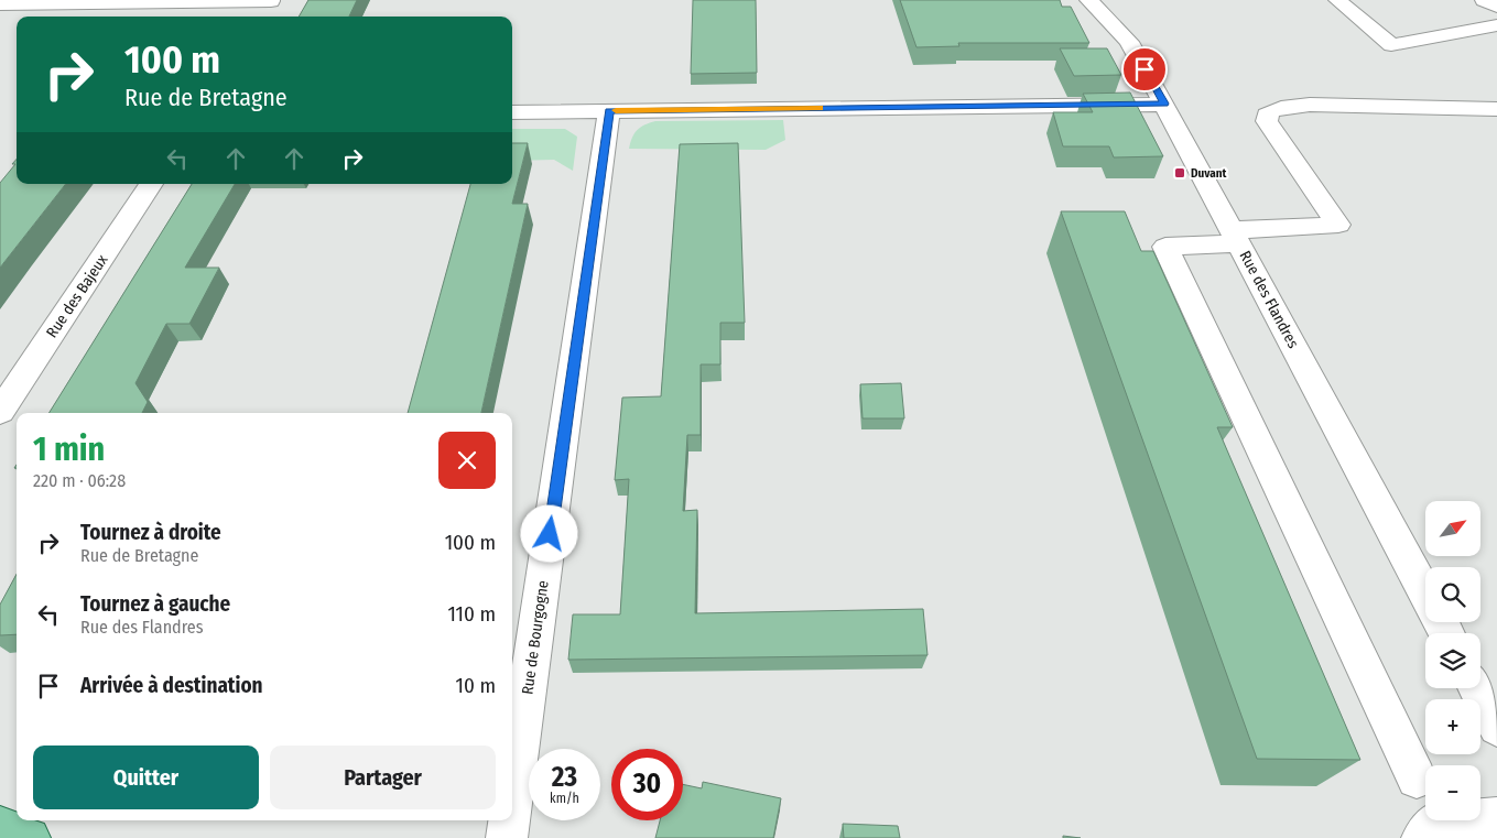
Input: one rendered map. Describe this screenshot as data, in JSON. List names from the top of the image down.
{
  "streets": {
    "street": ["Rue des Bajeux", "Rue des Flandres", "Rue de Bourgogne"]
  },
  "places": {
    "transit": ["Duvant"]
  },
  "north": "top right",
  "page": {
    "turn": ["100 m", "Rue de Bretagne"],
    "heading": ["1 min", "220 m · 06:28"],
    "map_buttons": ["+", "−"],
    "list": [
      {
        "name": "Tournez à droite",
        "note": "Rue de Bretagne",
        "value": "100 m"
      },
      {
        "name": "Tournez à gauche",
        "note": "Rue des Flandres",
        "value": "110 m"
      },
      {
        "name": "Arrivée à destination",
        "value": "10 m"
      }
    ],
    "buttons": ["Quitter", "Partager"],
    "speed": "23 km/h",
    "limit": "30"
  }
}
